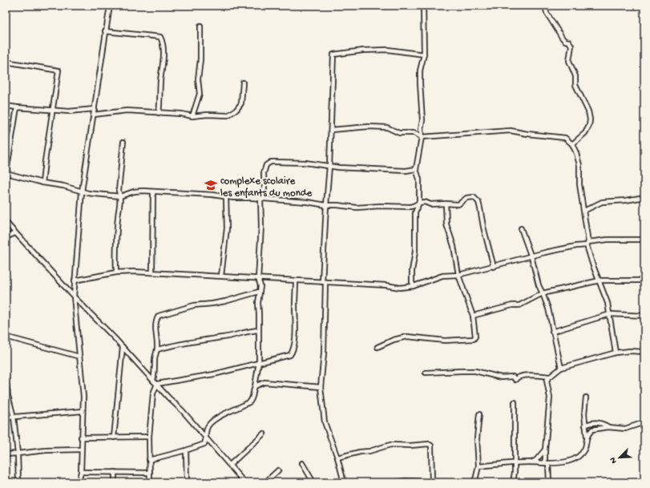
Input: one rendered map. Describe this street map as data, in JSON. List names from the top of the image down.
{
  "places": {
    "school or university": ["complexe scolaire les enfants du monde"]
  },
  "north": "bottom left"
}
